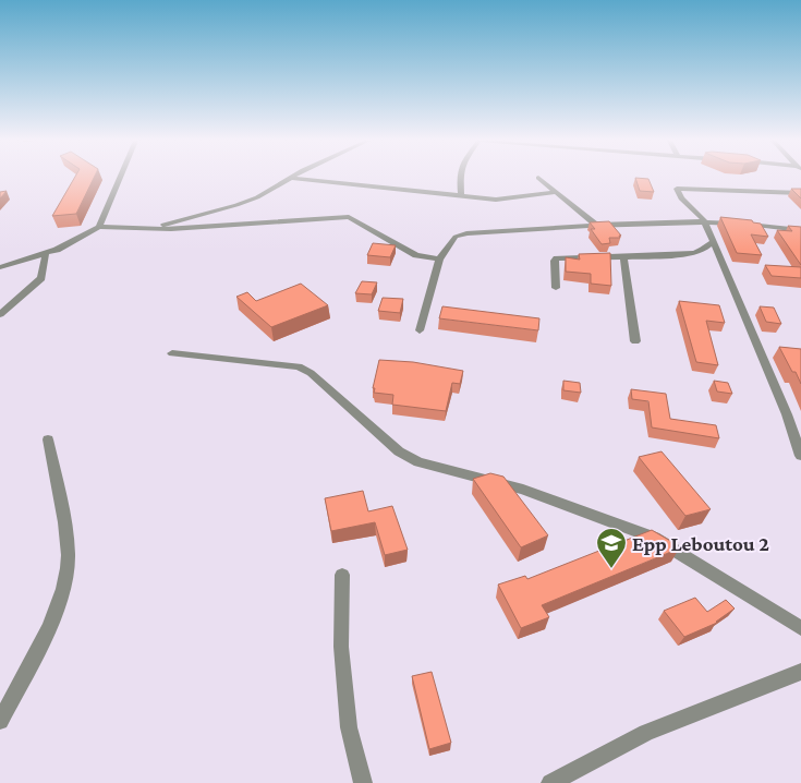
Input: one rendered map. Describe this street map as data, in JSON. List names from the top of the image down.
{
  "places": {
    "school or university": ["Epp Leboutou 2"]
  }
}
